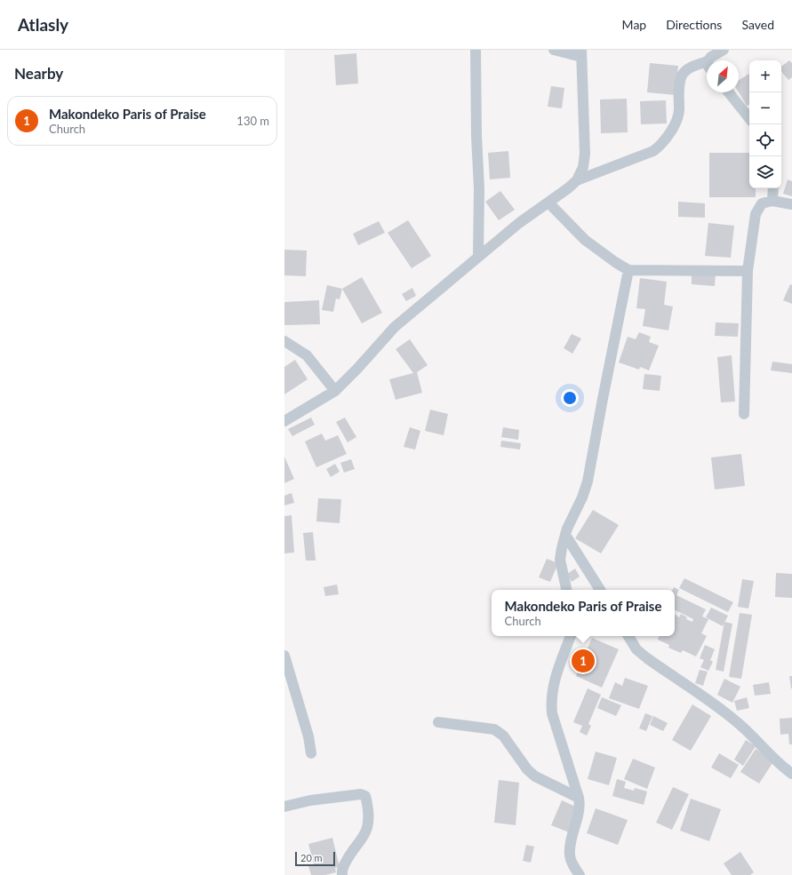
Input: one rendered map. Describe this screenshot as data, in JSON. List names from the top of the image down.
{
  "scale_bar": "20 m",
  "north": "top right",
  "page": {
    "header": "Atlasly",
    "nav": ["Map", "Directions", "Saved"],
    "heading": "Nearby",
    "map_buttons": ["+", "−"],
    "list": [
      {
        "mark": "1",
        "name": "Makondeko Paris of Praise",
        "note": "Church",
        "value": "130 m"
      }
    ],
    "popup": ["Makondeko Paris of Praise", "Church"],
    "pins": "1",
    "scale": "20 m"
  }
}
